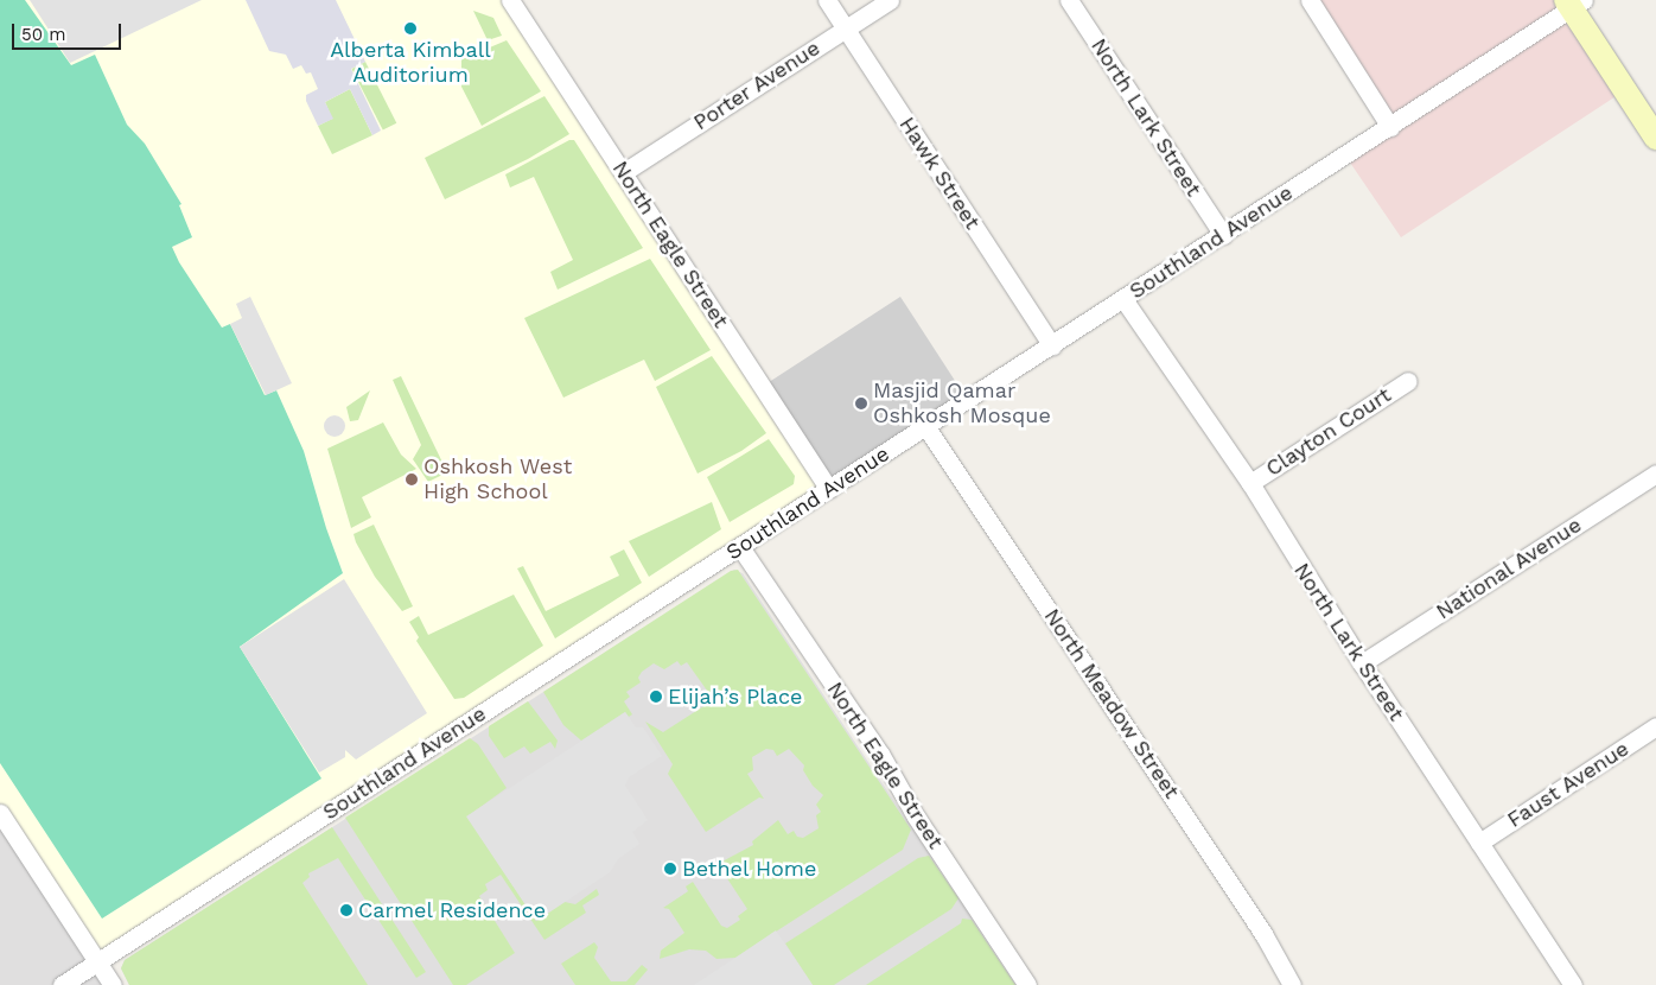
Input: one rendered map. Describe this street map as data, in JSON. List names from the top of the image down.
{
  "streets": {
    "street": [
      "Porter Avenue",
      "North Lark Street",
      "Hawk Street",
      "Southland Avenue",
      "North Eagle Street",
      "Clayton Court",
      "National Avenue",
      "North Meadow Street",
      "Faust Avenue"
    ]
  },
  "crossings": [
    ["Porter Avenue", "Hawk Street"],
    ["Porter Avenue", "North Eagle Street"],
    ["North Lark Street", "Southland Avenue"],
    ["North Lark Street", "Clayton Court"],
    ["North Lark Street", "National Avenue"],
    ["North Lark Street", "Faust Avenue"],
    ["Hawk Street", "Southland Avenue"],
    ["Southland Avenue", "North Eagle Street"],
    ["Southland Avenue", "North Meadow Street"]
  ],
  "places": [
    "Alberta Kimball Auditorium",
    "Masjid Qamar Oshkosh Mosque",
    "Oshkosh West High School",
    "Elijah’s Place",
    "Bethel Home",
    "Carmel Residence"
  ],
  "scale_bar": "50 m"
}
